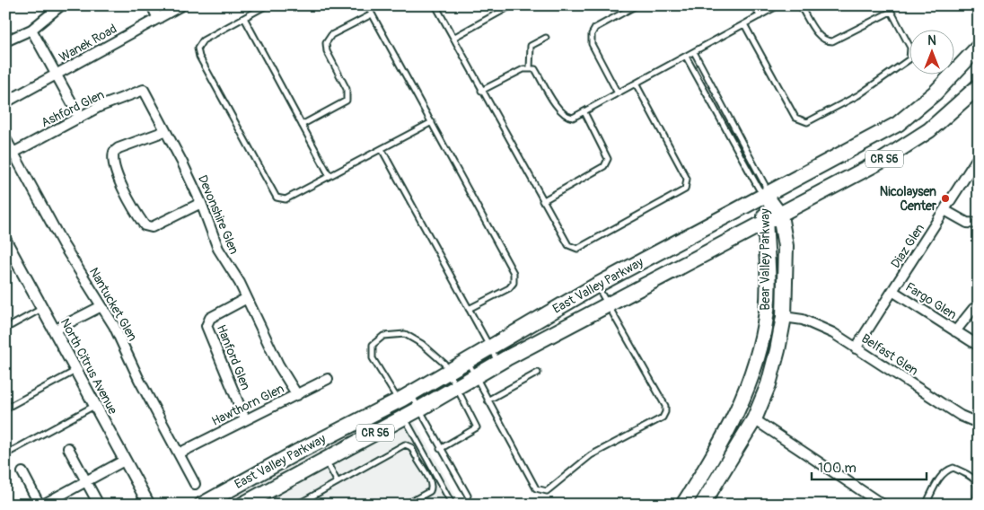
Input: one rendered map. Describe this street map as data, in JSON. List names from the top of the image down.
{
  "streets": {
    "main road": ["CR S6", "Bear Valley Parkway", "East Valley Parkway"],
    "street": [
      "Wanek Road",
      "Ashford Glen",
      "Devonshire Glen",
      "Diaz Glen",
      "Fargo Glen",
      "Nantucket Glen",
      "Belfast Glen",
      "Hanford Glen",
      "North Citrus Avenue",
      "Hawthorn Glen"
    ]
  },
  "crossings": [
    ["Ashford Glen", "Devonshire Glen"],
    ["Ashford Glen", "Nantucket Glen"],
    ["Devonshire Glen", "Hanford Glen"],
    ["Devonshire Glen", "Hawthorn Glen"],
    ["Diaz Glen", "Fargo Glen"],
    ["Diaz Glen", "Belfast Glen"],
    ["Bear Valley Parkway", "East Valley Parkway"],
    ["Bear Valley Parkway", "Belfast Glen"],
    ["Nantucket Glen", "Hawthorn Glen"],
    ["Hanford Glen", "Hawthorn Glen"]
  ],
  "places": ["Nicolaysen Center"],
  "scale_bar": "100 m",
  "north": "top"
}
